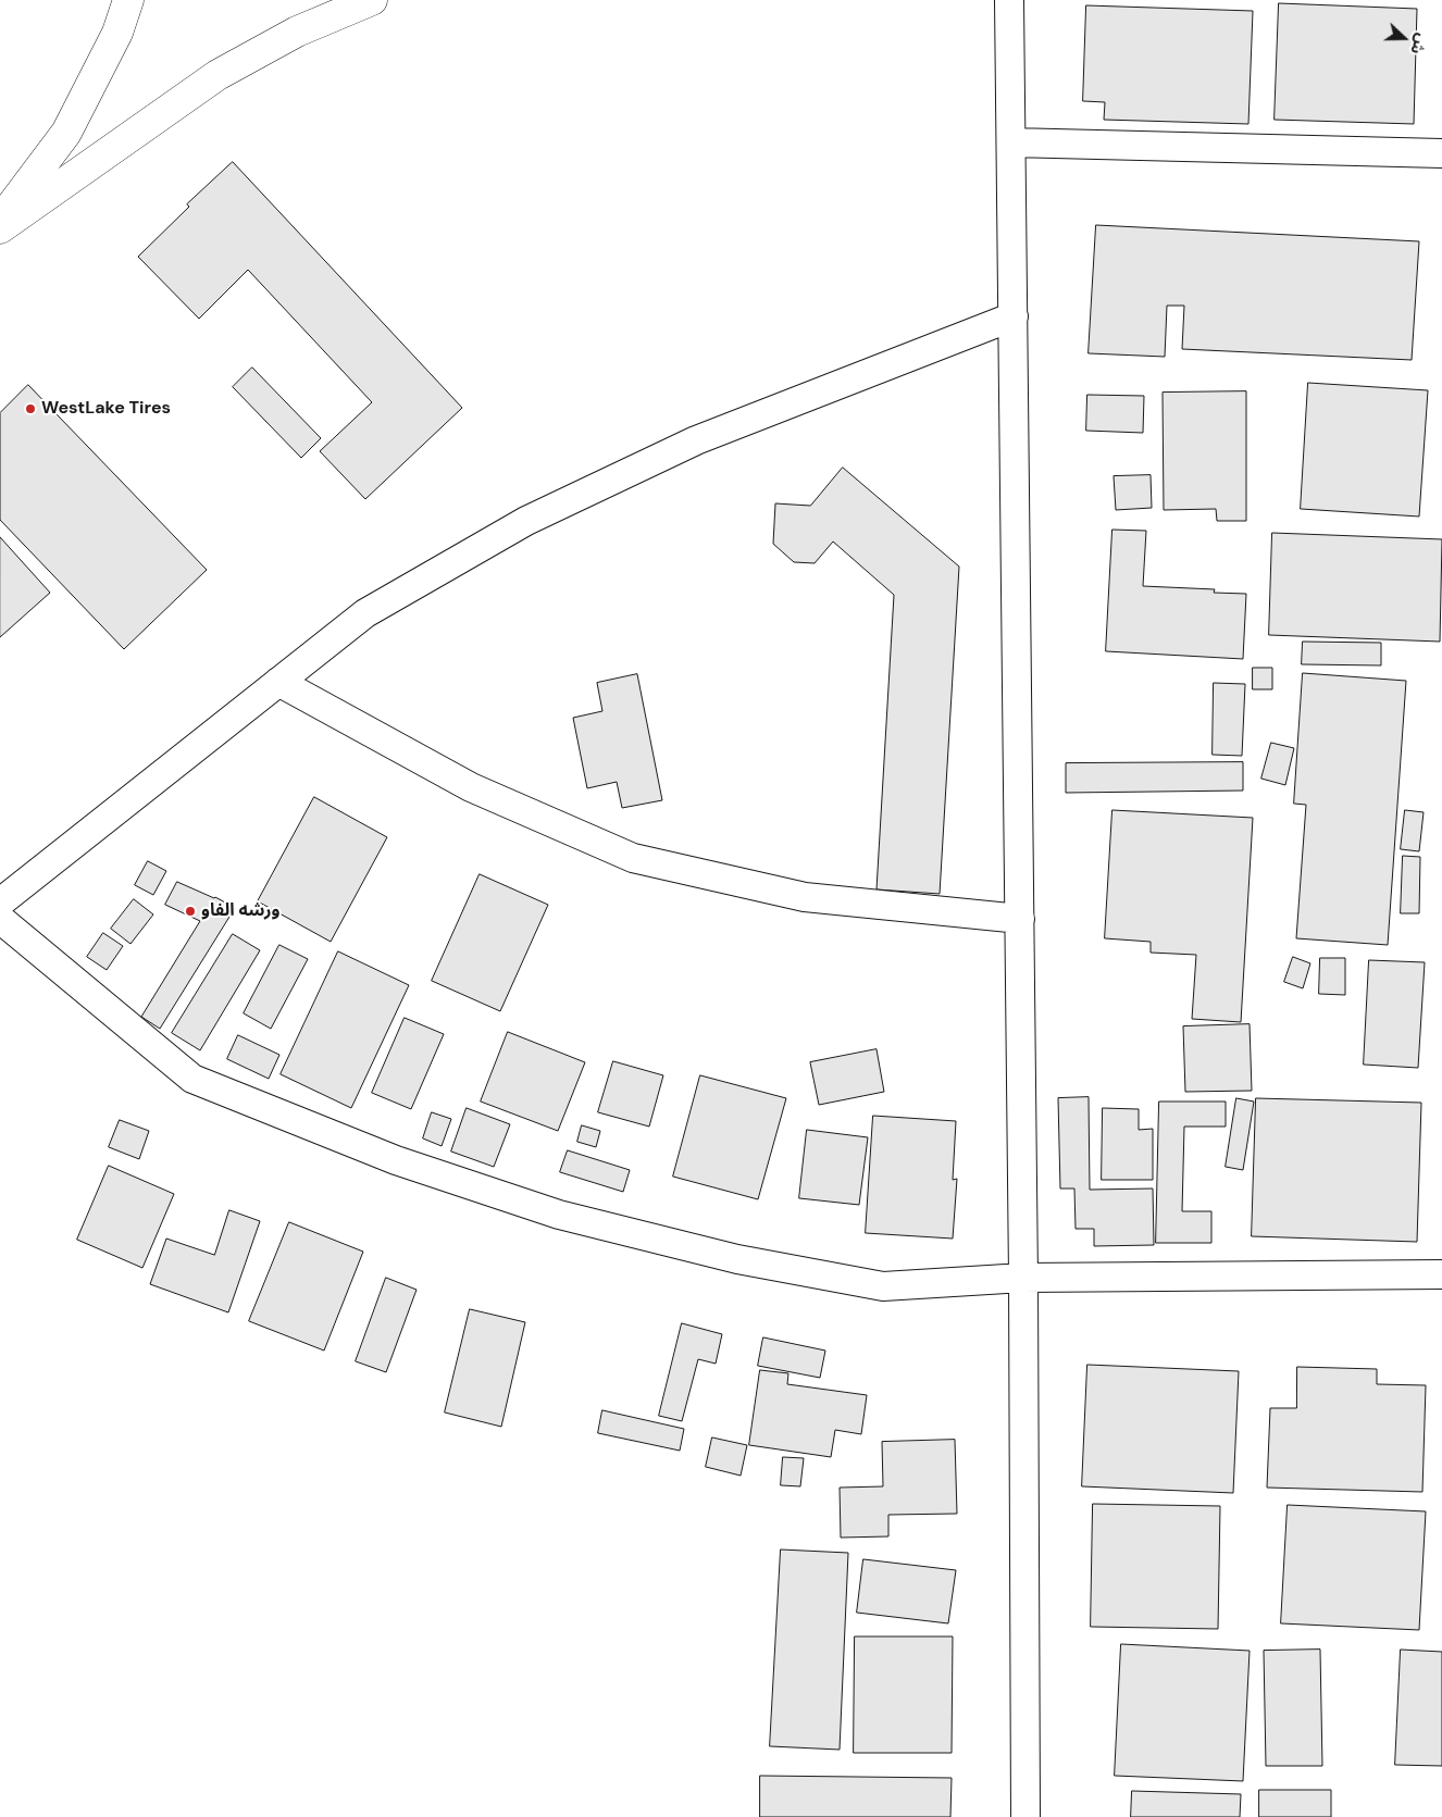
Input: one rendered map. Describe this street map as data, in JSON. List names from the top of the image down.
{
  "places": ["WestLake Tires", "ورشه الفاو"],
  "north": "right"
}
